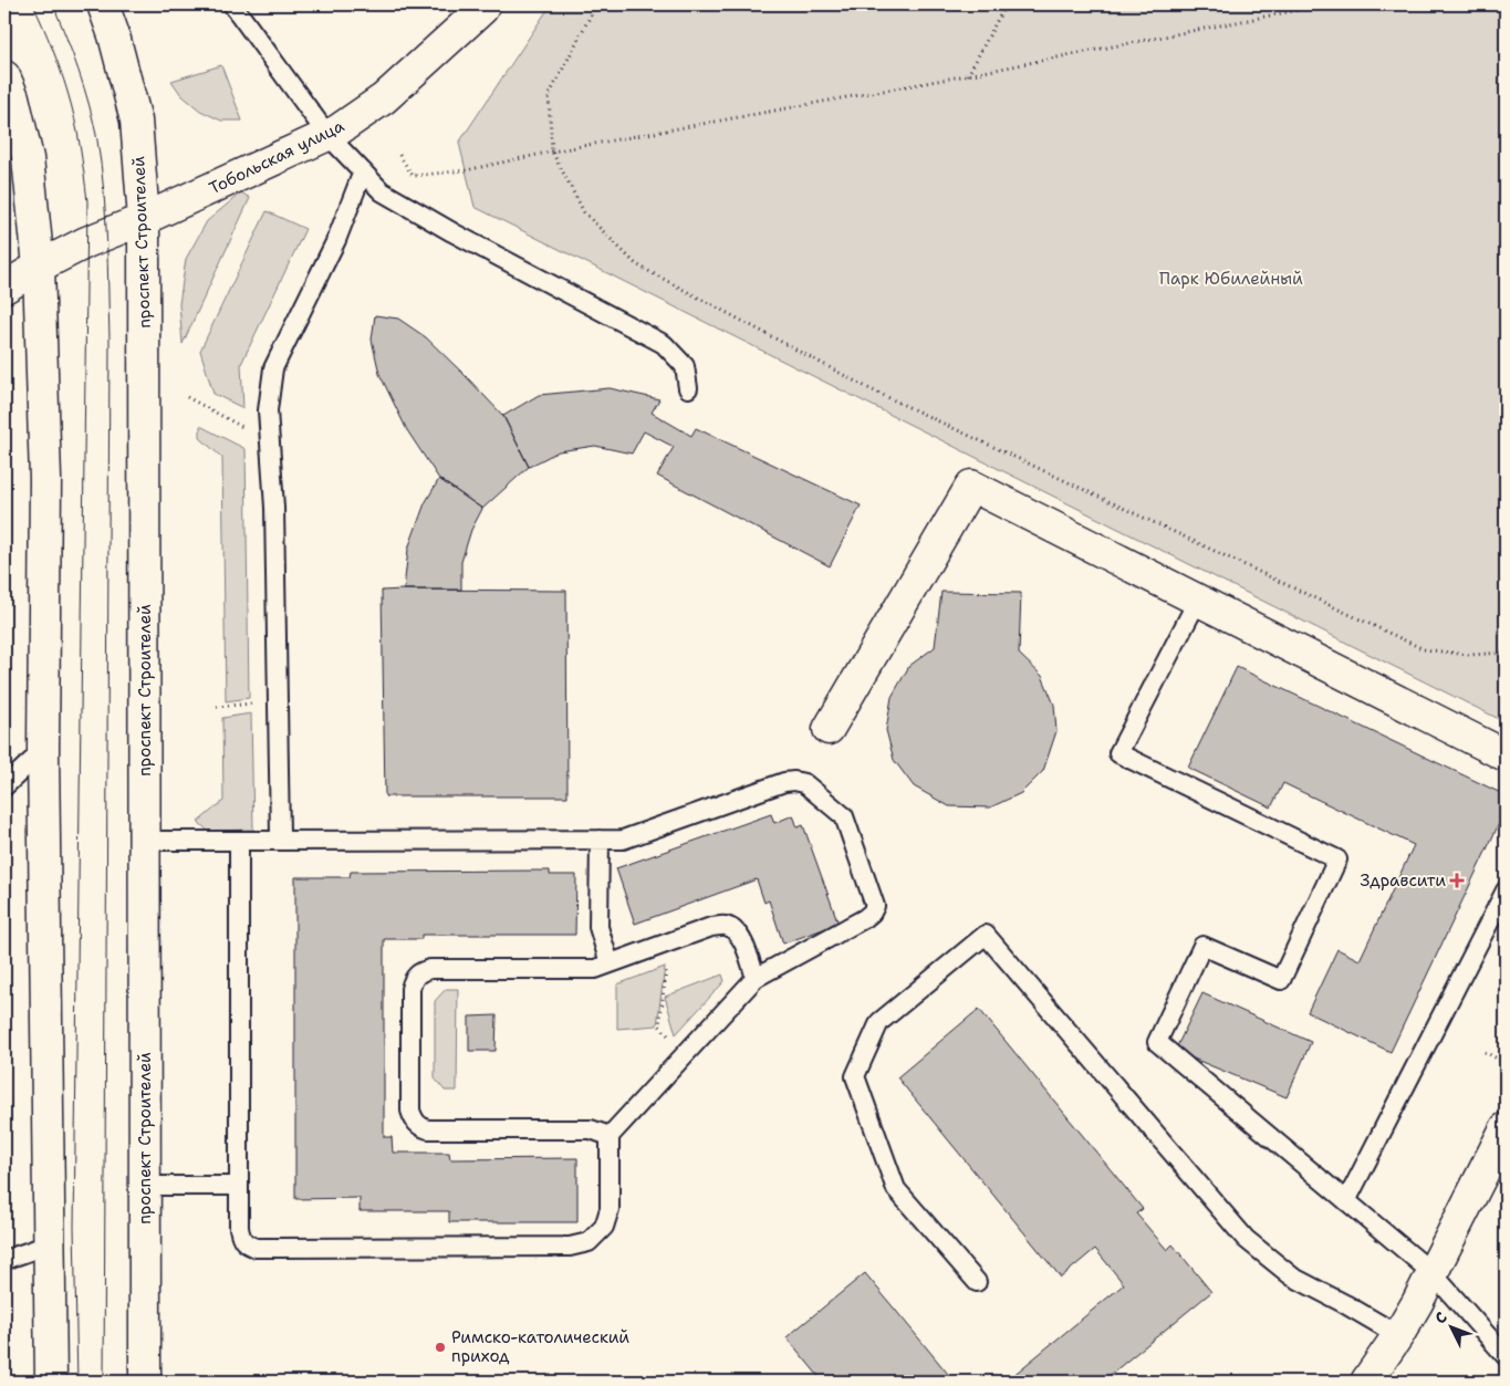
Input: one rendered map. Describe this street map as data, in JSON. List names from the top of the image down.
{
  "streets": {
    "main road": ["Тобольская улица", "проспект Строителей"]
  },
  "crossings": [
    ["Тобольская улица", "проспект Строителей"]
  ],
  "parks": ["Парк Юбилейный"],
  "places": {
    "health": ["Здравсити"],
    "other": ["Римско-католический приход"]
  },
  "north": "top left"
}
